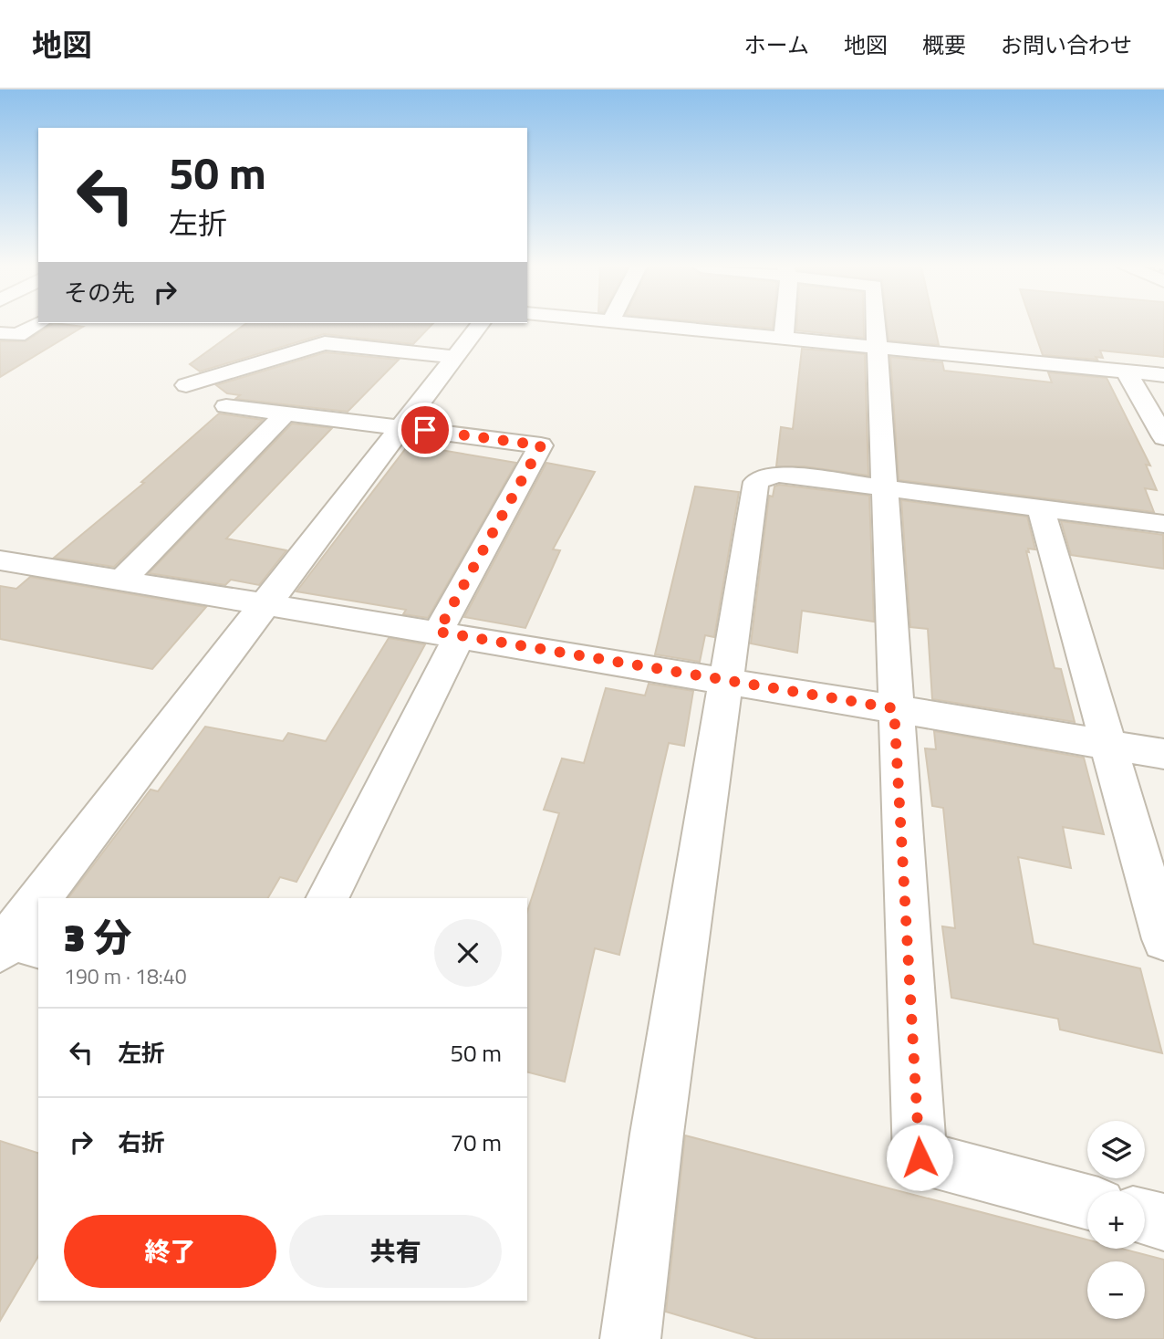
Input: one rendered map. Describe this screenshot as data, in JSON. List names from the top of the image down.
{
  "page": {
    "header": "地図",
    "nav": [
      "ホーム",
      "地図",
      "概要",
      "お問い合わせ"
    ],
    "turn": ["50 m", "左折"],
    "then": "その先",
    "heading": ["3 分", "190 m · 18:40"],
    "list": [
      {
        "name": "左折",
        "value": "50 m"
      },
      {
        "name": "右折",
        "value": "70 m"
      }
    ],
    "map_buttons": ["+", "−"],
    "buttons": ["終了", "共有"]
  }
}
